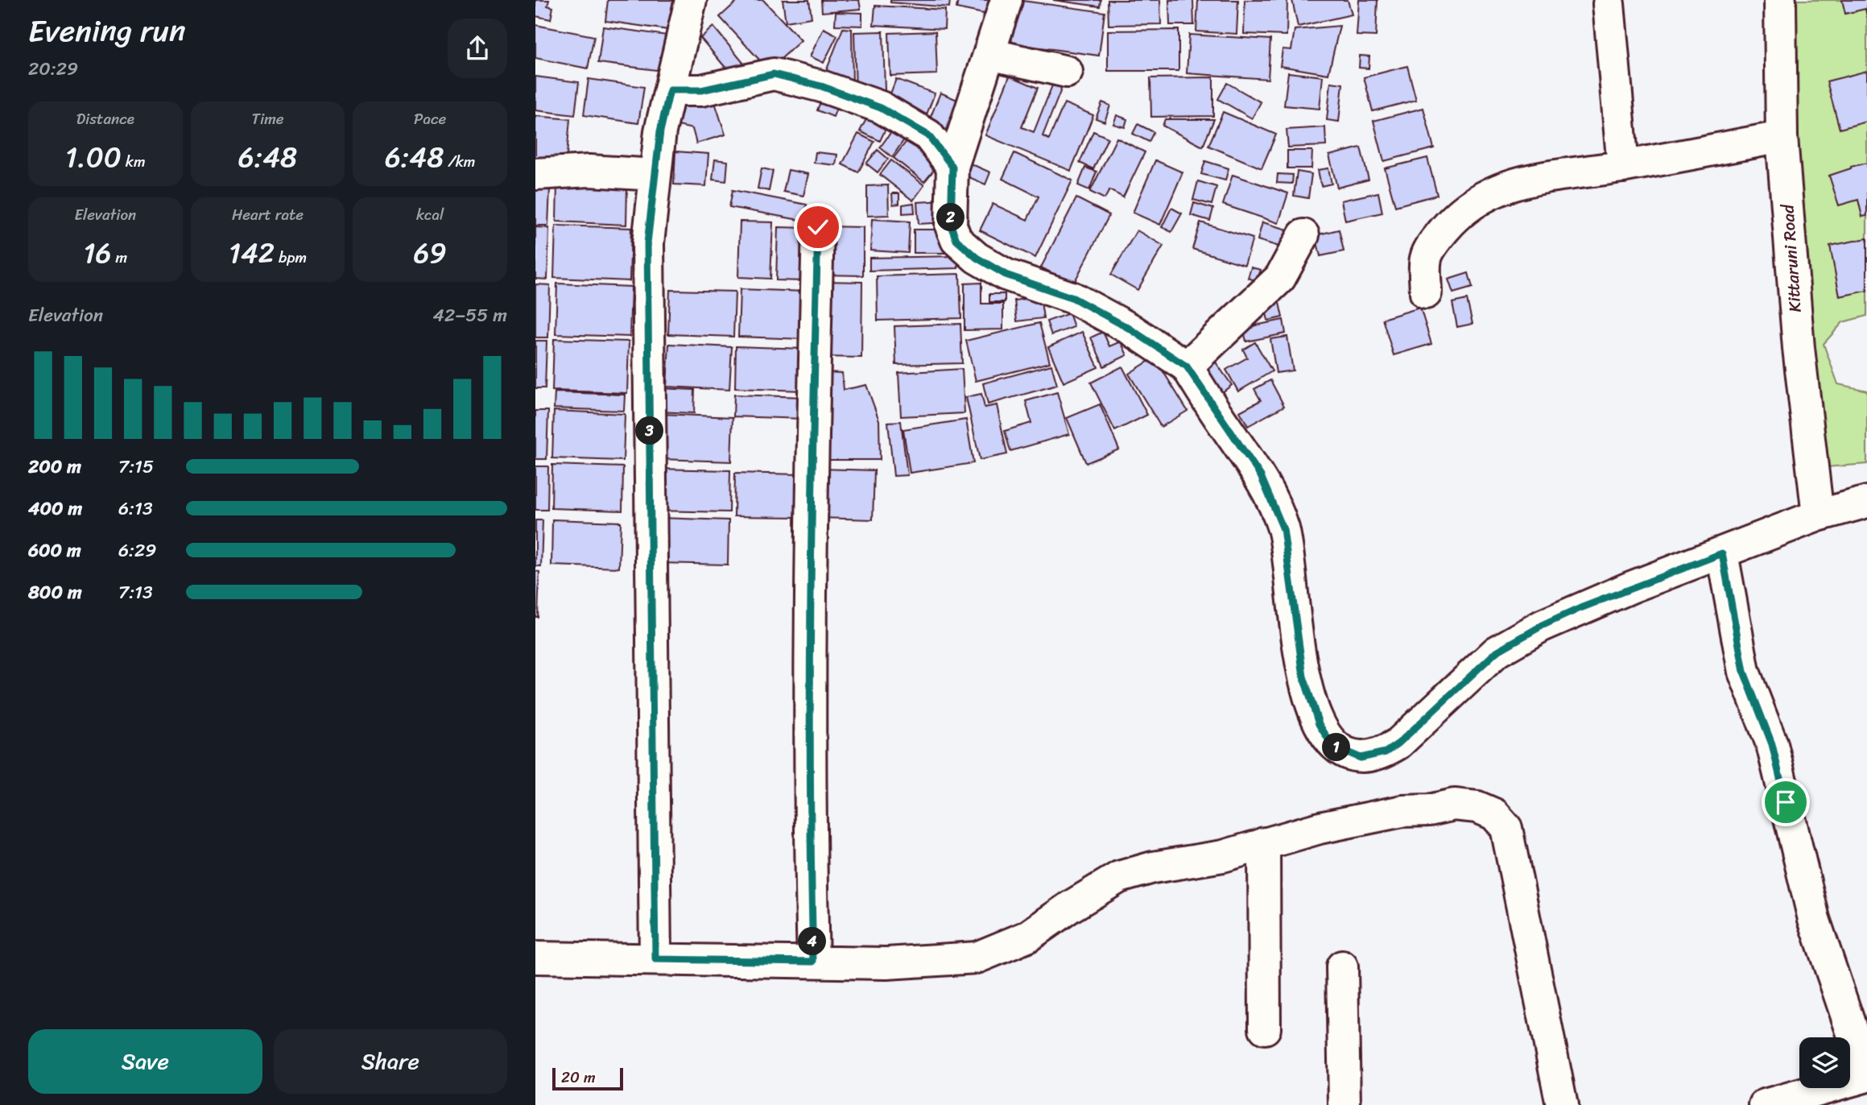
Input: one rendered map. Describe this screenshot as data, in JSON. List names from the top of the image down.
{
  "streets": {
    "street": ["Kittaruni Road"]
  },
  "scale_bar": "20 m",
  "page": {
    "heading": ["Evening run", "20:29"],
    "stats": [
      ["Distance", "1.00 km"],
      ["Time", "6:48"],
      ["Pace", "6:48 /km"],
      ["Elevation", "16 m"],
      ["Heart rate", "142 bpm"],
      ["kcal", "69"]
    ],
    "pins": [
      "2",
      "3",
      "1",
      "4"
    ],
    "chart": ["Elevation", "42–55 m"],
    "list": [
      {
        "name": "200 m",
        "note": "7:15"
      },
      {
        "name": "400 m",
        "note": "6:13"
      },
      {
        "name": "600 m",
        "note": "6:29"
      },
      {
        "name": "800 m",
        "note": "7:13"
      }
    ],
    "buttons": ["Save", "Share"],
    "scale": "20 m"
  }
}
